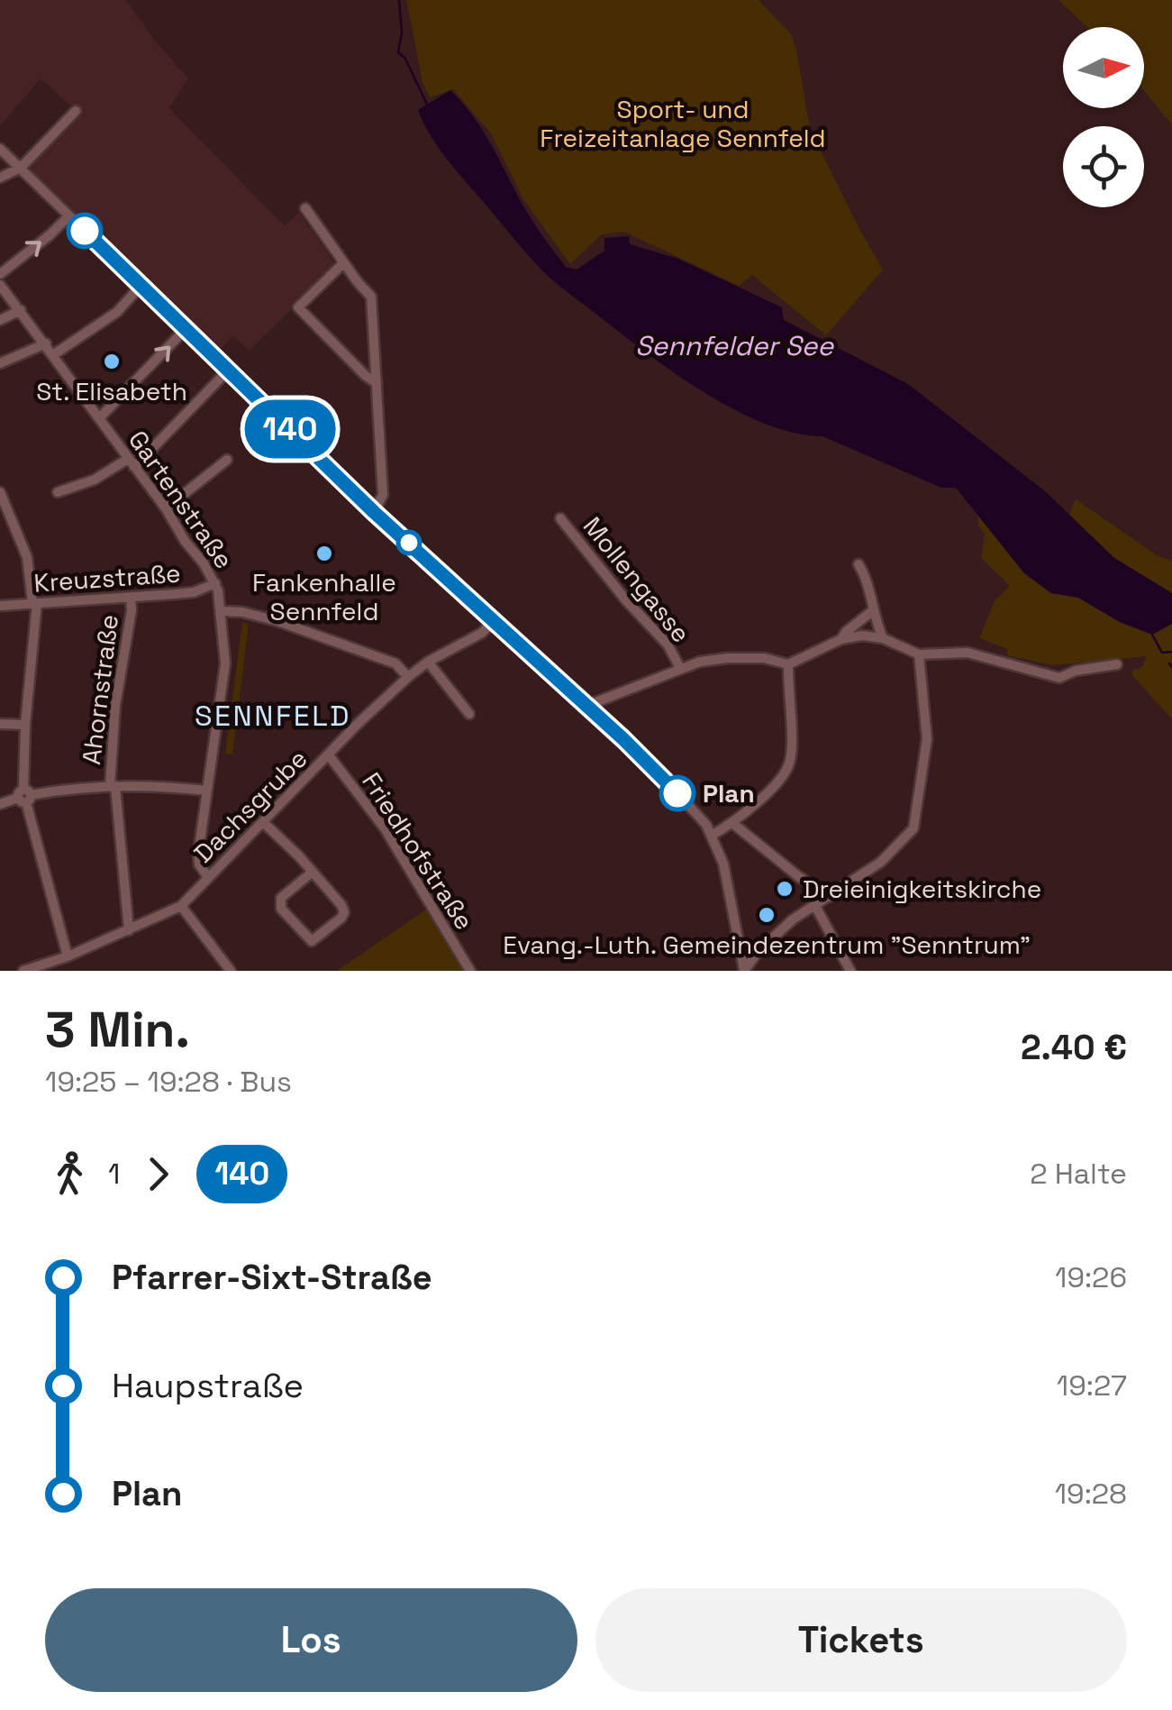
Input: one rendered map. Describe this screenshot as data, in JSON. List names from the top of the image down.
{
  "streets": {
    "street": [
      "Gartenstraße",
      "Kreuzstraße",
      "Mollengasse",
      "Ahornstraße",
      "Dachsgrube",
      "Friedhofstraße"
    ]
  },
  "crossings": [
    ["Gartenstraße", "Kreuzstraße"],
    ["Gartenstraße", "Dachsgrube"],
    ["Kreuzstraße", "Ahornstraße"],
    ["Ahornstraße", "Dachsgrube"],
    ["Dachsgrube", "Friedhofstraße"]
  ],
  "districts": ["SENNFELD"],
  "water": ["Sennfelder See"],
  "parks": ["Sport- und Freizeitanlage Sennfeld"],
  "places": [
    "St. Elisabeth",
    "Fankenhalle Sennfeld",
    "Plan",
    "Dreieinigkeitskirche",
    "Evang.-Luth. Gemeindezentrum \"Senntrum\""
  ],
  "lines": ["bus line 140"],
  "north": "right",
  "page": {
    "on_map": "140",
    "heading": ["3 Min.", "19:25 – 19:28 · Bus", "2.40 €"],
    "legs": ["1", "140", "2 Halte"],
    "list": [
      {
        "name": "Pfarrer-Sixt-Straße",
        "value": "19:26"
      },
      {
        "name": "Haupstraße",
        "value": "19:27"
      },
      {
        "name": "Plan",
        "value": "19:28"
      }
    ],
    "buttons": ["Los", "Tickets"]
  }
}
